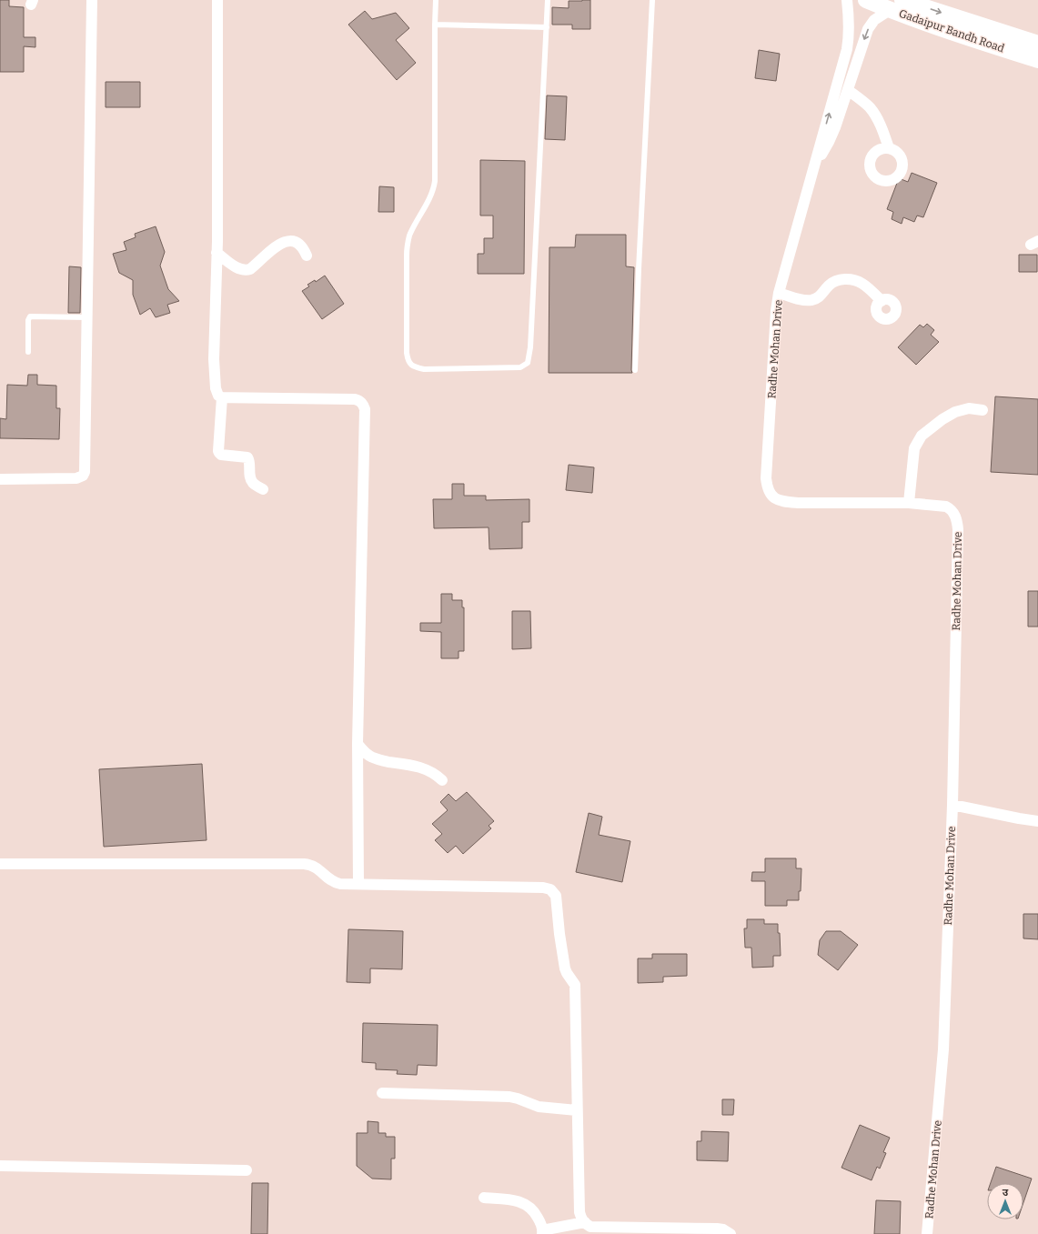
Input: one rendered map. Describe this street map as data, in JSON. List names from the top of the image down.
{
  "streets": {
    "street": ["Gadaipur Bandh Road", "Radhe Mohan Drive"]
  },
  "north": "top"
}
